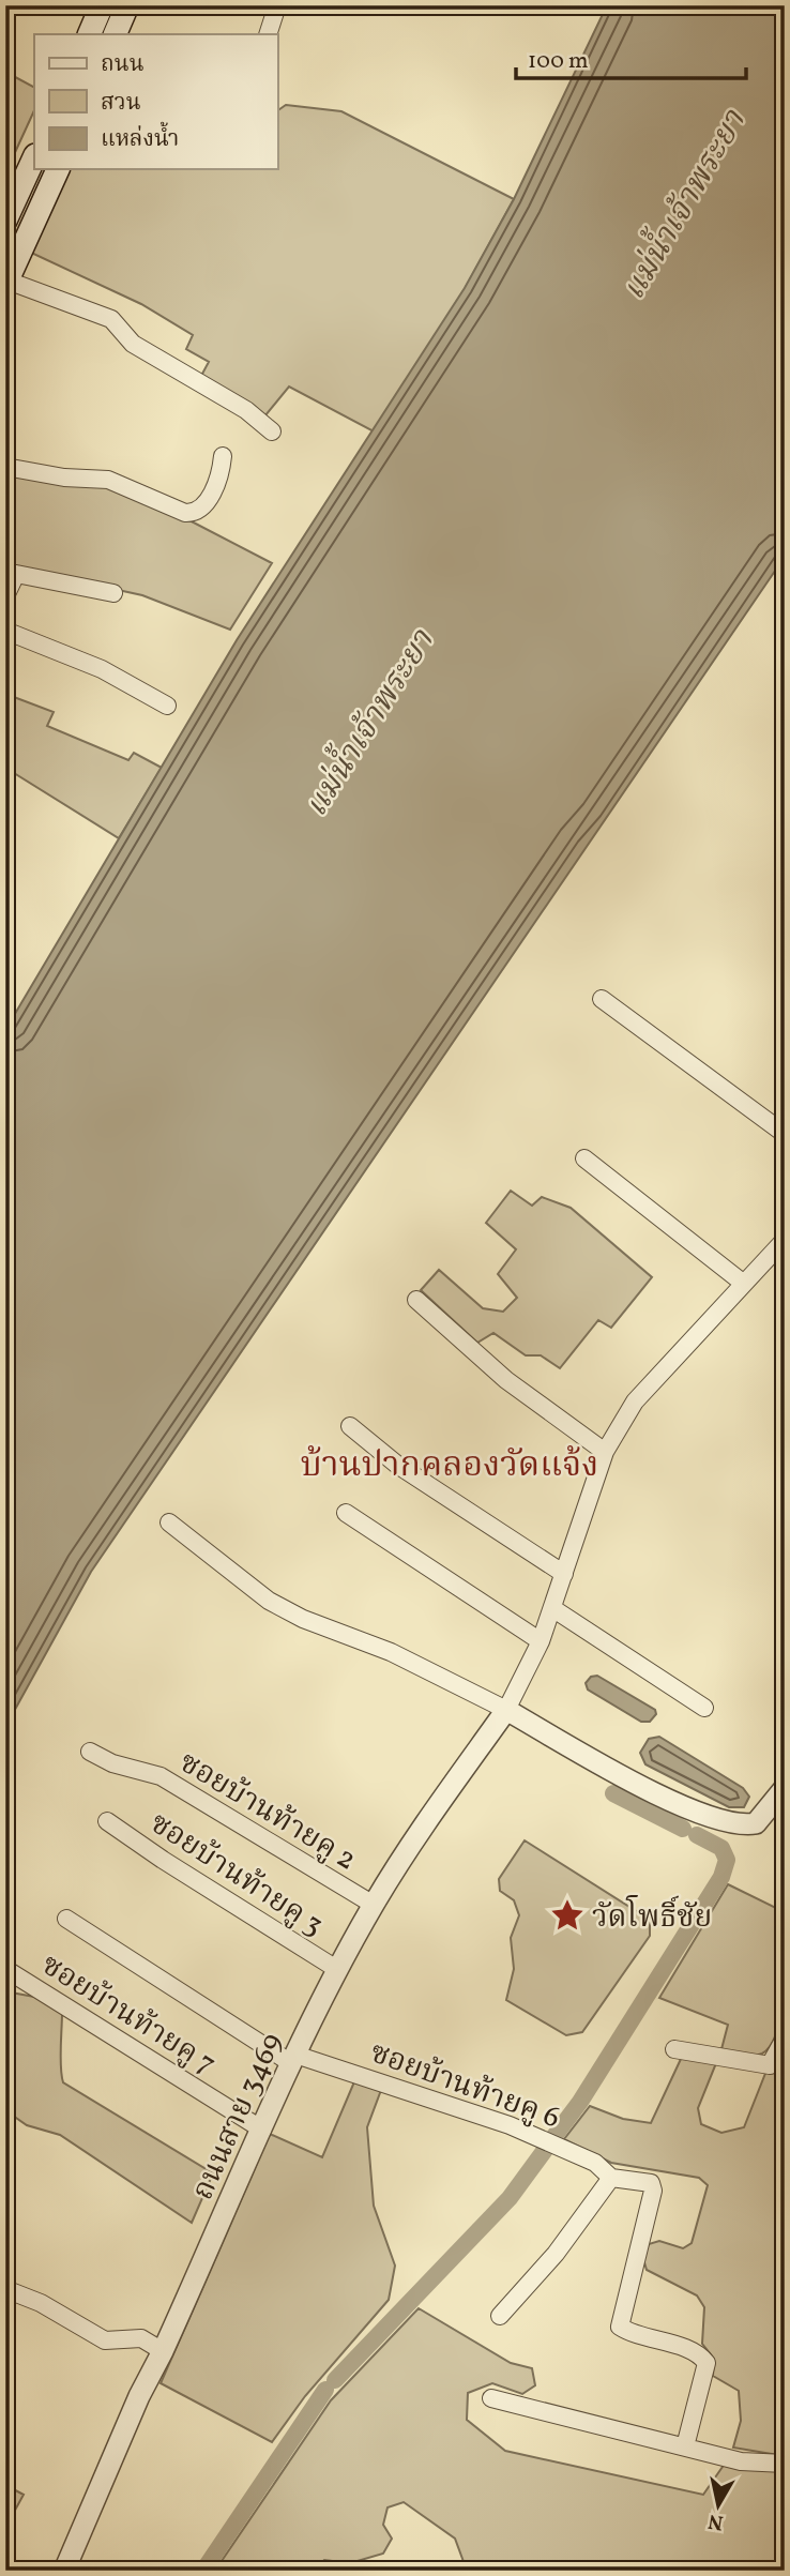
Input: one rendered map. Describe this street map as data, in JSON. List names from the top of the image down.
{
  "streets": {
    "street": [
      "ซอยบ้านท้ายคู 2",
      "ซอยบ้านท้ายคู 3",
      "ซอยบ้านท้ายคู 7",
      "ซอยบ้านท้ายคู 6",
      "ถนนสาย 3469"
    ]
  },
  "crossings": [
    ["ซอยบ้านท้ายคู 2", "ถนนสาย 3469"],
    ["ซอยบ้านท้ายคู 3", "ถนนสาย 3469"],
    ["ซอยบ้านท้ายคู 7", "ถนนสาย 3469"],
    ["ซอยบ้านท้ายคู 6", "ถนนสาย 3469"]
  ],
  "districts": ["บ้านปากคลองวัดแจ้ง"],
  "water": ["แม่น้ำเจ้าพระยา"],
  "places": {
    "place": ["วัดโพธิ์ชัย"]
  },
  "legend": ["ถนน", "สวน", "แหล่งน้ำ"],
  "scale_bar": "100 m",
  "north": "bottom"
}
